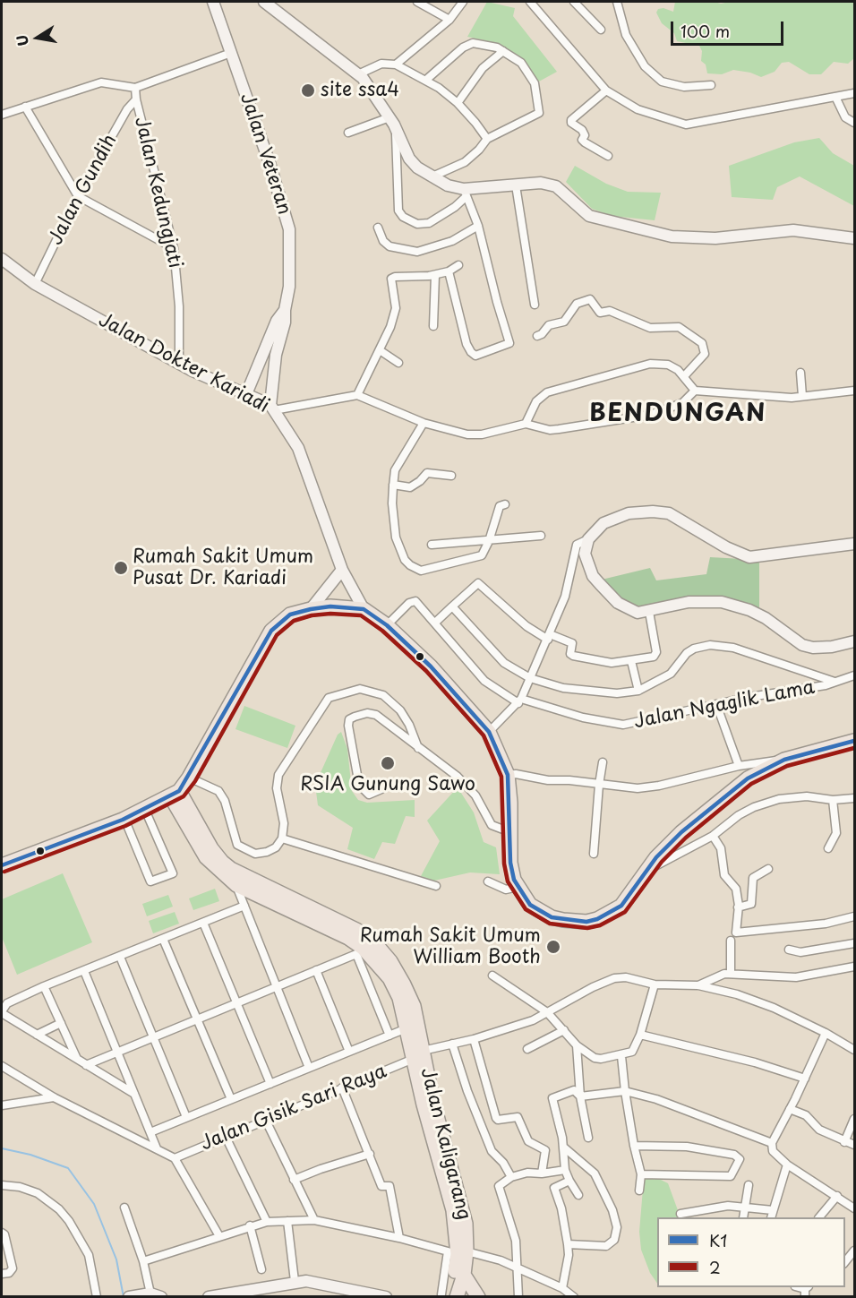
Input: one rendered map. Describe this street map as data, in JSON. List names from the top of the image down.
{
  "streets": {
    "highway": ["Jalan Kaligarang"],
    "street": [
      "Jalan Veteran",
      "Jalan Gundih",
      "Jalan Kedungjati",
      "Jalan Dokter Kariadi",
      "Jalan Ngaglik Lama",
      "Jalan Gisik Sari Raya"
    ]
  },
  "crossings": [
    ["Jalan Veteran", "Jalan Dokter Kariadi"],
    ["Jalan Gundih", "Jalan Kedungjati"],
    ["Jalan Gundih", "Jalan Dokter Kariadi"],
    ["Jalan Kedungjati", "Jalan Dokter Kariadi"],
    ["Jalan Gisik Sari Raya", "Jalan Kaligarang"]
  ],
  "districts": ["BENDUNGAN"],
  "places": [
    "site ssa4",
    "Rumah Sakit Umum Pusat Dr. Kariadi",
    "RSIA Gunung Sawo",
    "Rumah Sakit Umum William Booth"
  ],
  "lines": ["transit line K1", "transit line 2"],
  "legend": ["K1", "2"],
  "scale_bar": "100 m",
  "north": "left"
}
